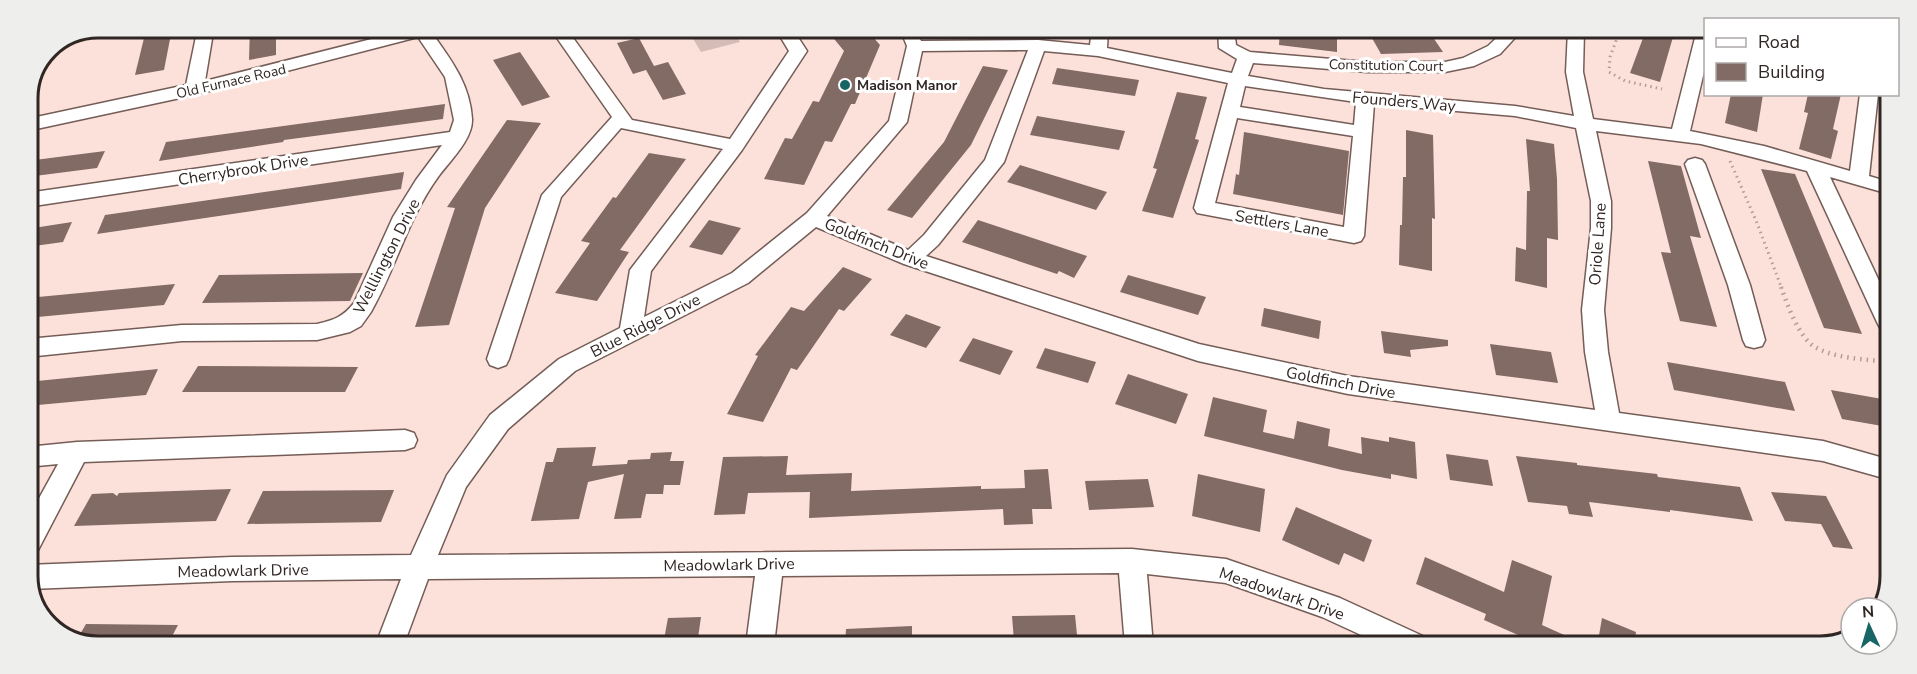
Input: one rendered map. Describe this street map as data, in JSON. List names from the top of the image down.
{
  "streets": {
    "street": [
      "Constitution Court",
      "Old Furnace Road",
      "Founders Way",
      "Cherrybrook Drive",
      "Settlers Lane",
      "Goldfinch Drive",
      "Oriole Lane",
      "Welllington Drive",
      "Blue Ridge Drive",
      "Meadowlark Drive"
    ]
  },
  "crossings": [
    ["Constitution Court", "Settlers Lane"],
    ["Founders Way", "Settlers Lane"],
    ["Founders Way", "Oriole Lane"],
    ["Founders Way", "Blue Ridge Drive"],
    ["Cherrybrook Drive", "Welllington Drive"],
    ["Goldfinch Drive", "Oriole Lane"],
    ["Goldfinch Drive", "Blue Ridge Drive"],
    ["Blue Ridge Drive", "Meadowlark Drive"]
  ],
  "places": ["Madison Manor"],
  "legend": ["Road", "Building"],
  "north": "top"
}
